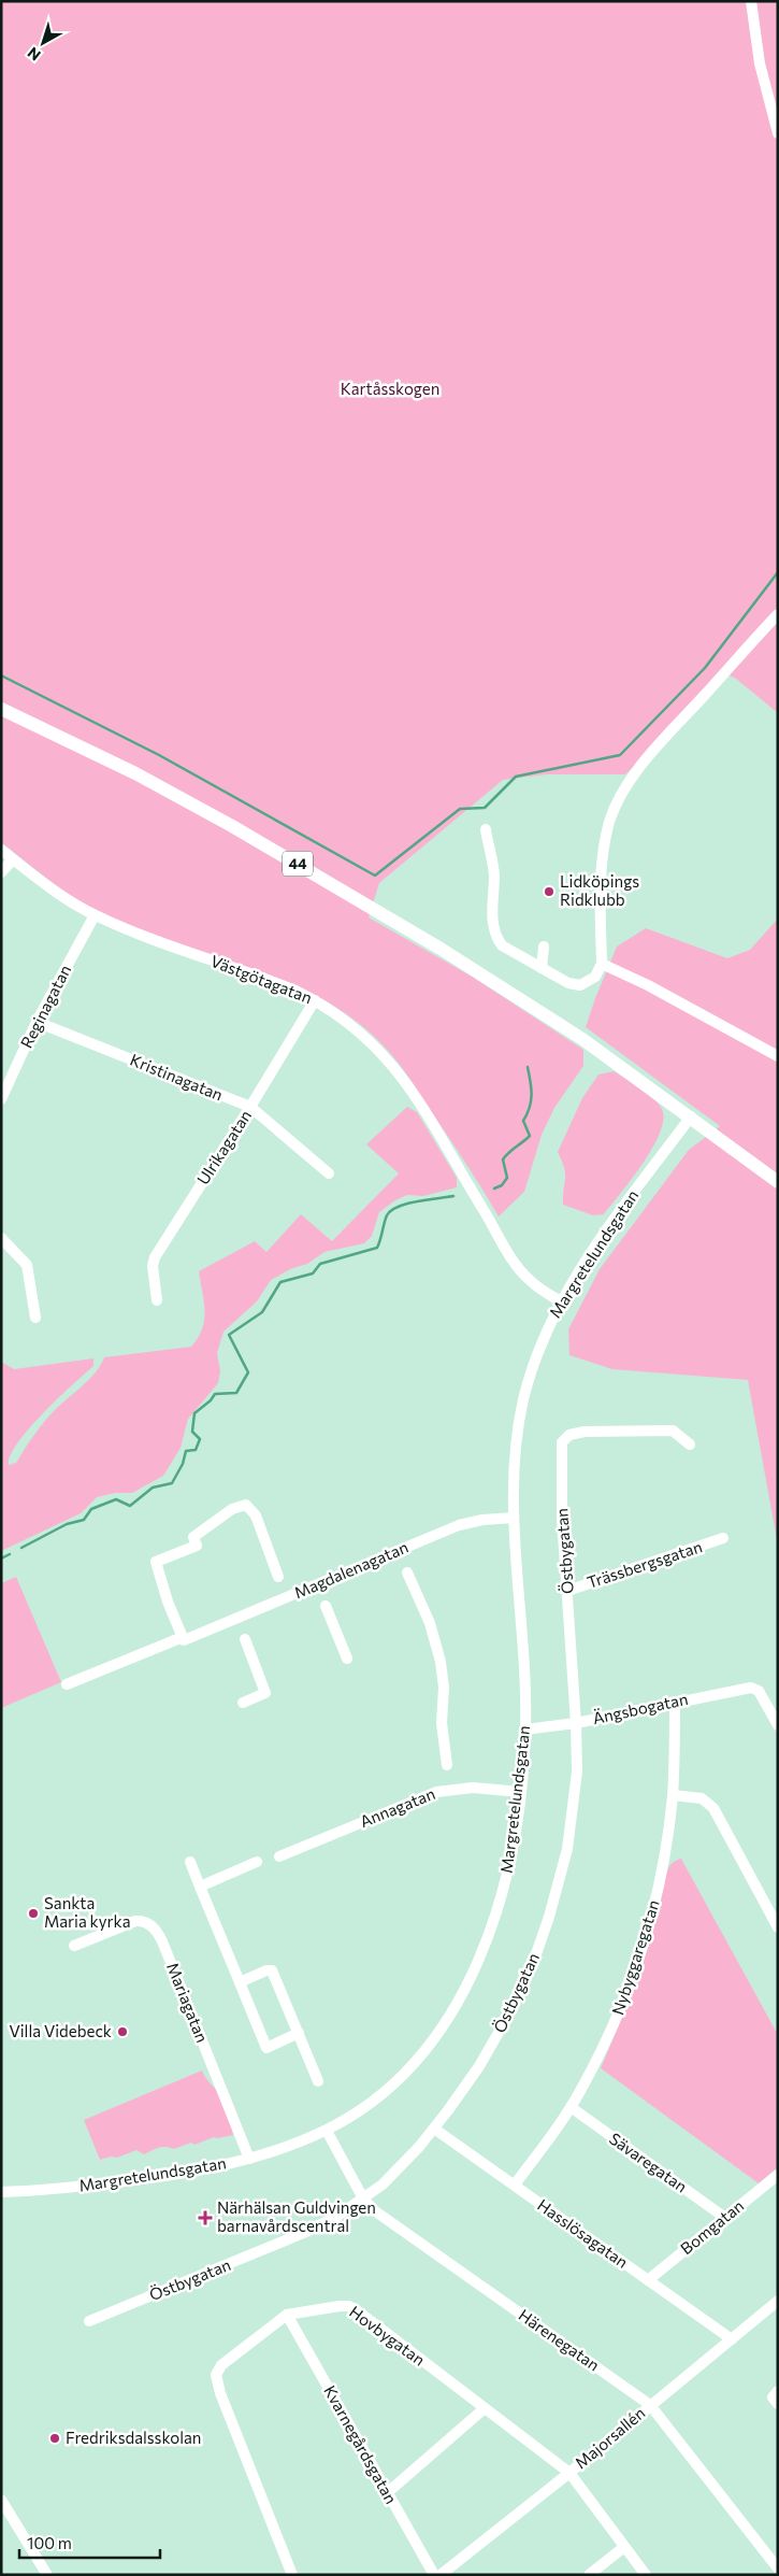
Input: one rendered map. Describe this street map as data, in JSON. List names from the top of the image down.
{
  "streets": {
    "main road": ["44"],
    "street": [
      "Västgötagatan",
      "Reginagatan",
      "Kristinagatan",
      "Ulrikagatan",
      "Margretelundsgatan",
      "Östbygatan",
      "Trässbergsgatan",
      "Magdalenagatan",
      "Ängsbogatan",
      "Annagatan",
      "Nybyggaregatan",
      "Mariagatan",
      "Sävaregatan",
      "Bomgatan",
      "Hasslösagatan",
      "Hovbygatan",
      "Härenegatan",
      "Majorsallén",
      "Kvarnegårdsgatan"
    ]
  },
  "crossings": [
    ["44", "Margretelundsgatan"],
    ["Västgötagatan", "Reginagatan"],
    ["Västgötagatan", "Ulrikagatan"],
    ["Västgötagatan", "Margretelundsgatan"],
    ["Reginagatan", "Kristinagatan"],
    ["Kristinagatan", "Ulrikagatan"],
    ["Margretelundsgatan", "Magdalenagatan"],
    ["Margretelundsgatan", "Ängsbogatan"],
    ["Margretelundsgatan", "Annagatan"],
    ["Margretelundsgatan", "Mariagatan"],
    ["Margretelundsgatan", "Härenegatan"],
    ["Östbygatan", "Trässbergsgatan"],
    ["Östbygatan", "Ängsbogatan"],
    ["Östbygatan", "Hasslösagatan"],
    ["Östbygatan", "Härenegatan"],
    ["Ängsbogatan", "Nybyggaregatan"],
    ["Nybyggaregatan", "Sävaregatan"],
    ["Nybyggaregatan", "Hasslösagatan"],
    ["Sävaregatan", "Bomgatan"],
    ["Bomgatan", "Hasslösagatan"],
    ["Hasslösagatan", "Majorsallén"],
    ["Hovbygatan", "Majorsallén"],
    ["Hovbygatan", "Kvarnegårdsgatan"],
    ["Härenegatan", "Majorsallén"]
  ],
  "parks": ["Kartåsskogen"],
  "places": {
    "other": [
      "Lidköpings Ridklubb",
      "Sankta Maria kyrka",
      "Villa Videbeck",
      "Fredriksdalsskolan"
    ],
    "health": ["Närhälsan Guldvingen barnavårdscentral"]
  },
  "scale_bar": "100 m",
  "north": "bottom left"
}
